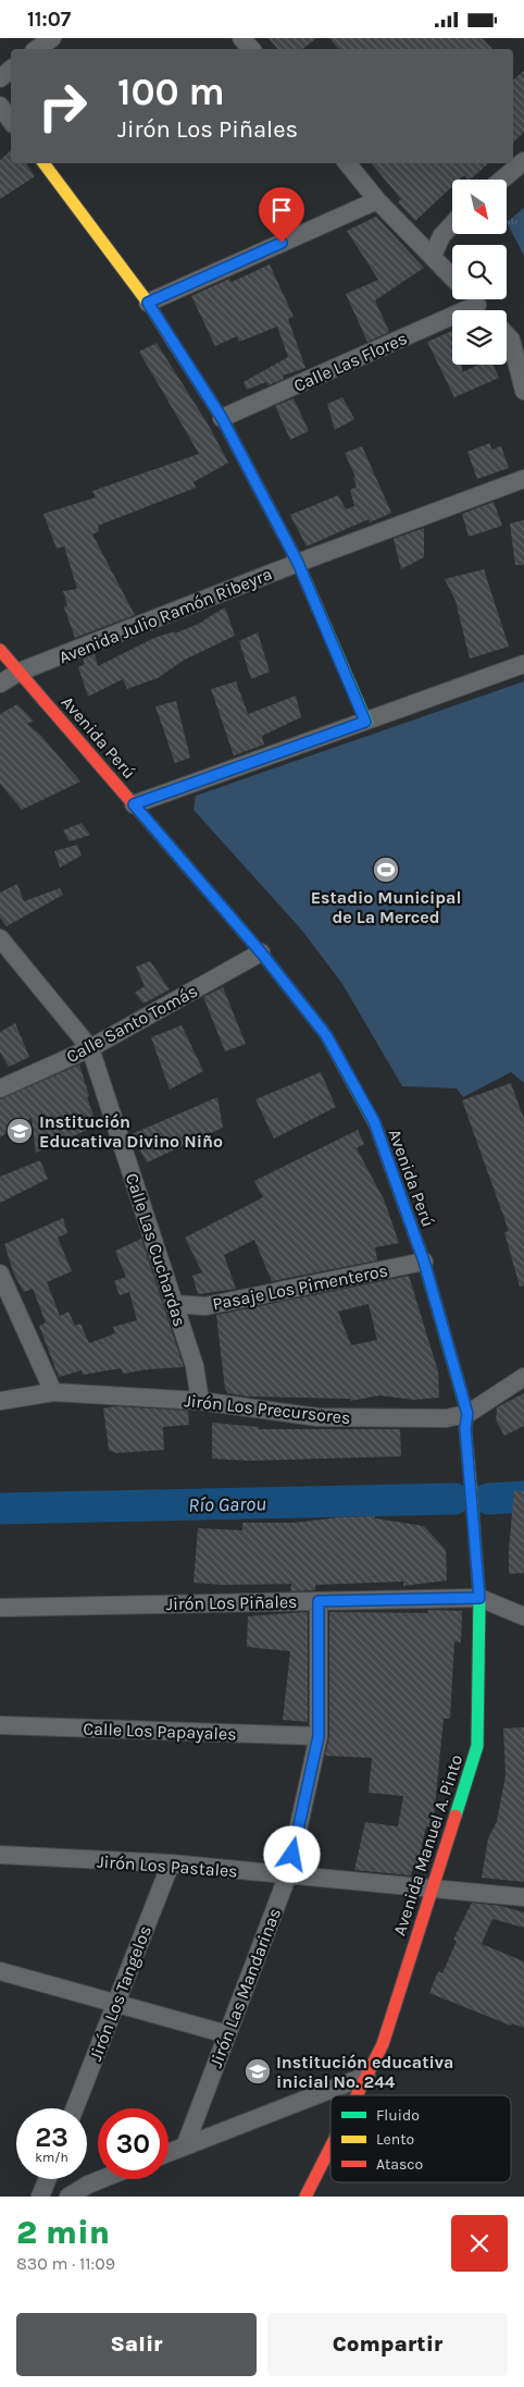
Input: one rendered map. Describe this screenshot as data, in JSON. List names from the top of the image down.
{
  "streets": {
    "main road": ["Avenida Perú", "Avenida Manuel A. Pinto"],
    "street": [
      "Calle Las Flores",
      "Avenida Julio Ramón Ribeyra",
      "Calle Santo Tomás",
      "Calle Las Cuchardas",
      "Pasaje Los Pimenteros",
      "Jirón Los Precursores",
      "Jirón Los Piñales",
      "Calle Los Papayales",
      "Jirón Los Pastales",
      "Jirón Las Mandarinas",
      "Jirón Los Tangelos"
    ]
  },
  "crossings": [
    ["Avenida Julio Ramón Ribeyra", "Avenida Perú"],
    ["Avenida Perú", "Calle Santo Tomás"],
    ["Avenida Perú", "Pasaje Los Pimenteros"],
    ["Avenida Perú", "Jirón Los Precursores"],
    ["Avenida Perú", "Avenida Manuel A. Pinto"],
    ["Calle Santo Tomás", "Calle Las Cuchardas"],
    ["Calle Las Cuchardas", "Pasaje Los Pimenteros"],
    ["Calle Las Cuchardas", "Jirón Los Precursores"],
    ["Jirón Los Piñales", "Avenida Manuel A. Pinto"],
    ["Jirón Los Piñales", "Jirón Las Mandarinas"],
    ["Calle Los Papayales", "Jirón Las Mandarinas"],
    ["Avenida Manuel A. Pinto", "Jirón Los Pastales"],
    ["Jirón Los Pastales", "Jirón Las Mandarinas"],
    ["Jirón Los Pastales", "Jirón Los Tangelos"]
  ],
  "water": ["Río Garou"],
  "places": {
    "sports": ["Estadio Municipal de La Merced"],
    "school or university": ["Institución Educativa Divino Niño", "Institución educativa inicial No. 244"]
  },
  "legend": ["Fluido", "Lento", "Atasco"],
  "north": "bottom right",
  "page": {
    "status": "11:07",
    "turn": ["100 m", "Jirón Los Piñales"],
    "speed": "23 km/h",
    "limit": "30",
    "heading": ["2 min", "830 m · 11:09"],
    "buttons": ["Salir", "Compartir"]
  }
}
